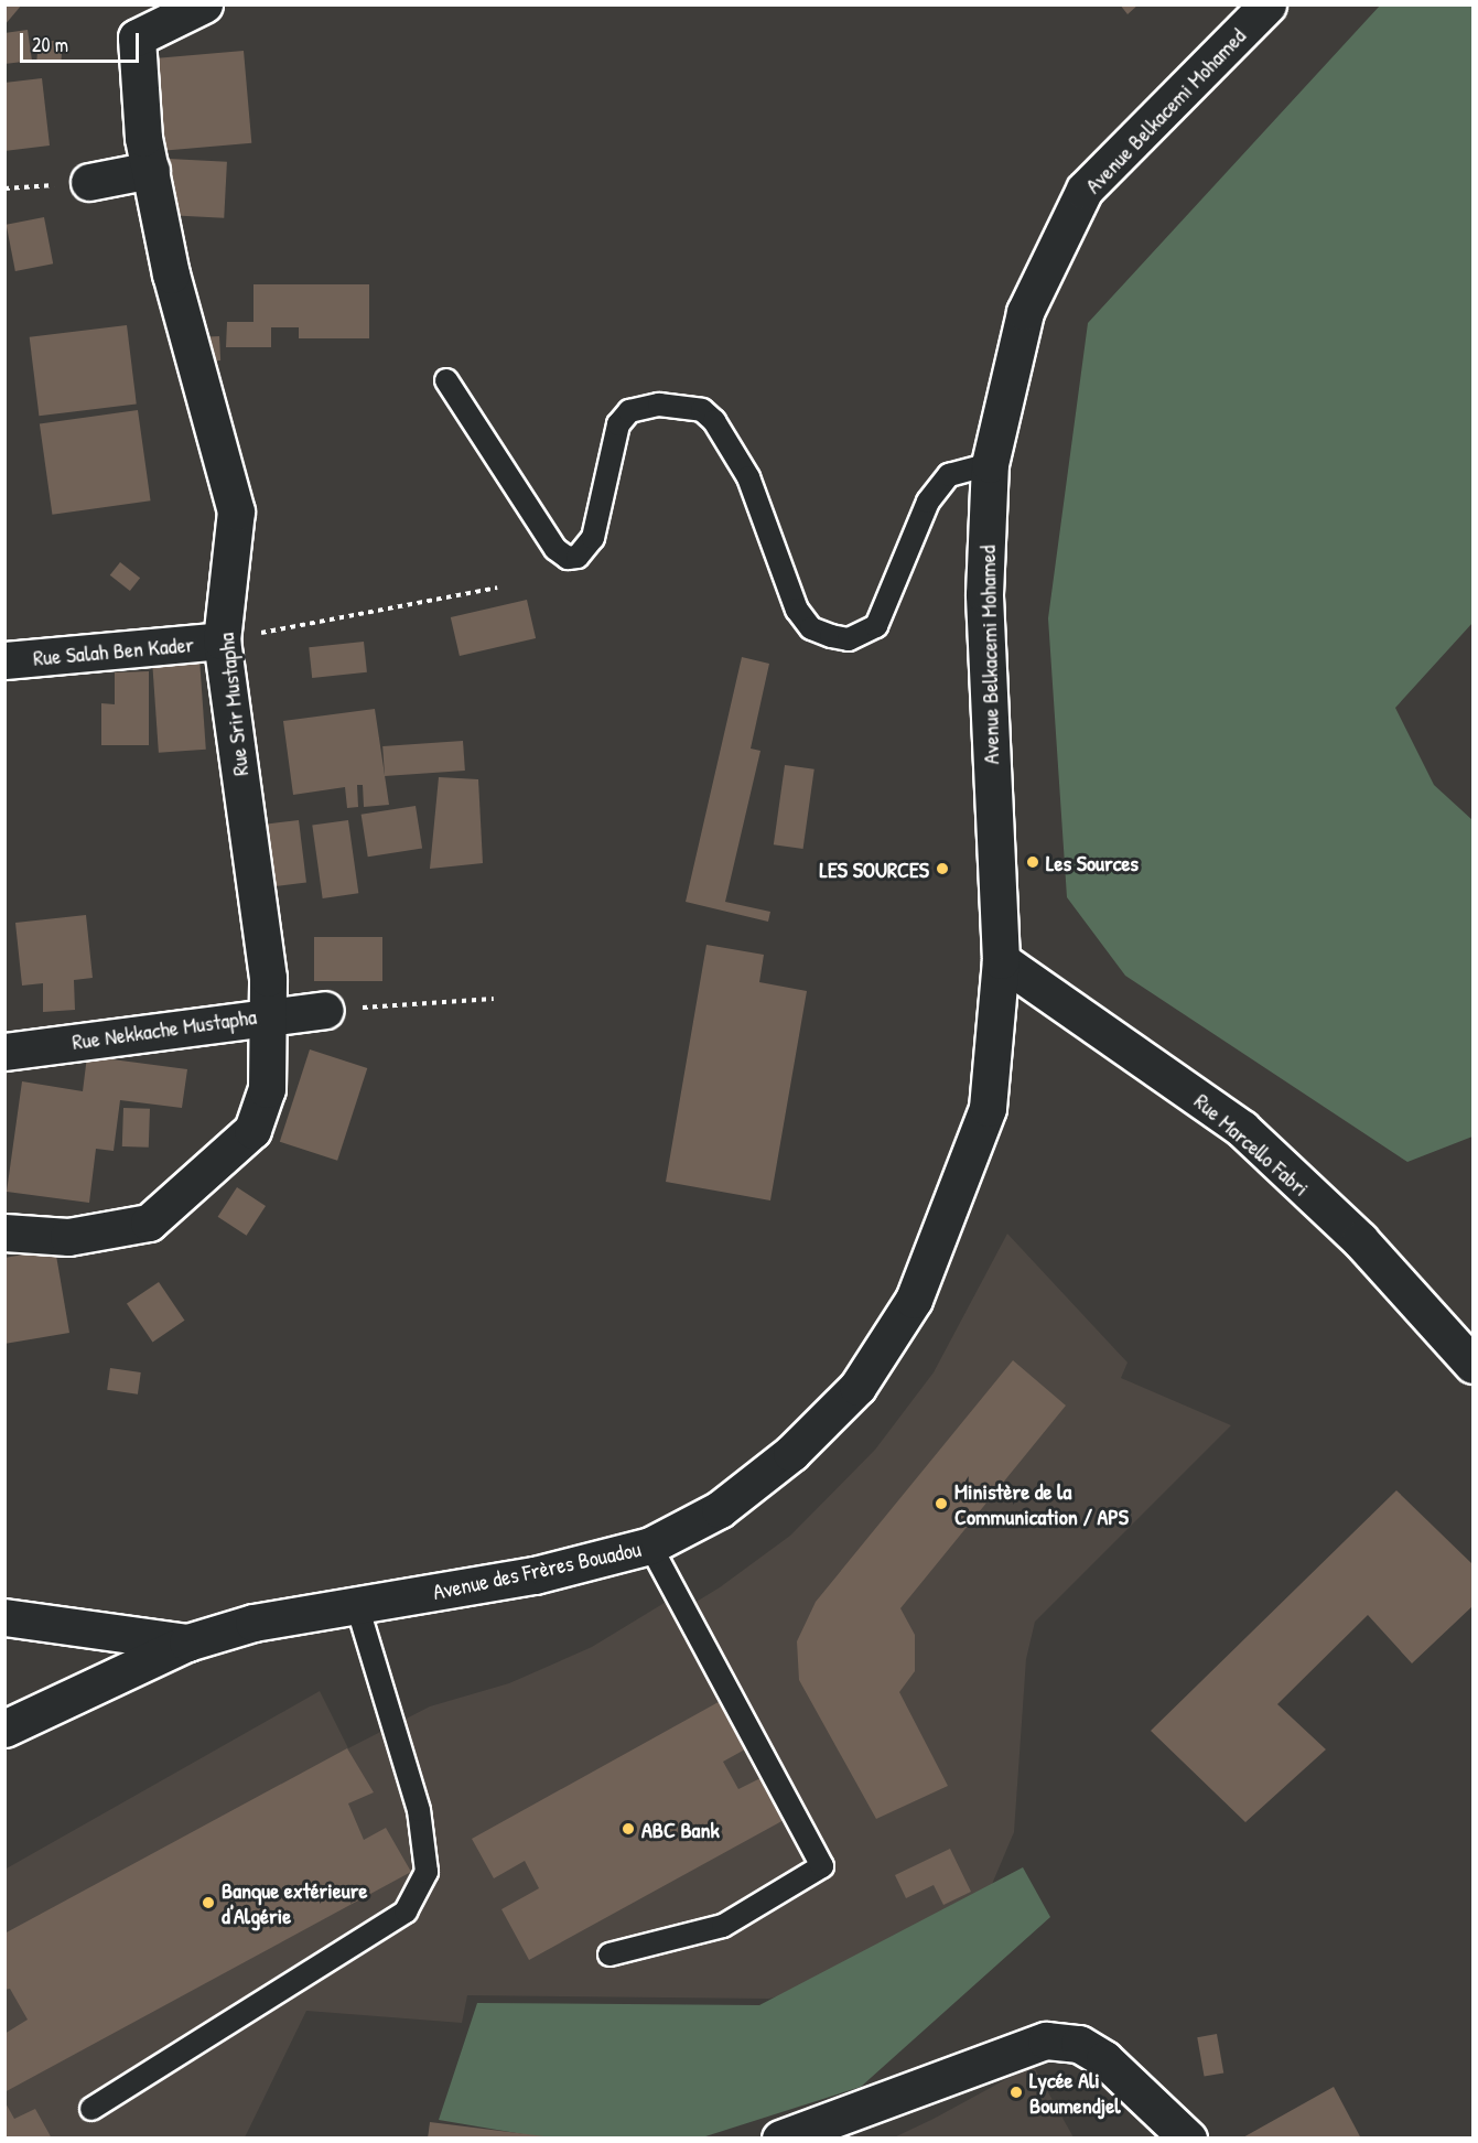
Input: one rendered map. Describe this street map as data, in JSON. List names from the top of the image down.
{
  "streets": {
    "street": [
      "Avenue Belkacemi Mohamed",
      "Rue Salah Ben Kader",
      "Rue Srir Mustapha",
      "Rue Nekkache Mustapha",
      "Rue Marcello Fabri",
      "Avenue des Frères Bouadou"
    ]
  },
  "crossings": [
    ["Avenue Belkacemi Mohamed", "Rue Marcello Fabri"],
    ["Avenue Belkacemi Mohamed", "Avenue des Frères Bouadou"],
    ["Rue Salah Ben Kader", "Rue Srir Mustapha"],
    ["Rue Srir Mustapha", "Rue Nekkache Mustapha"],
    ["Rue Marcello Fabri", "Avenue des Frères Bouadou"]
  ],
  "places": [
    "Les Sources",
    "LES SOURCES",
    "Ministère de la Communication / APS",
    "ABC Bank",
    "Banque extérieure d'Algérie",
    "Lycée Ali Boumendjel"
  ],
  "scale_bar": "20 m"
}
